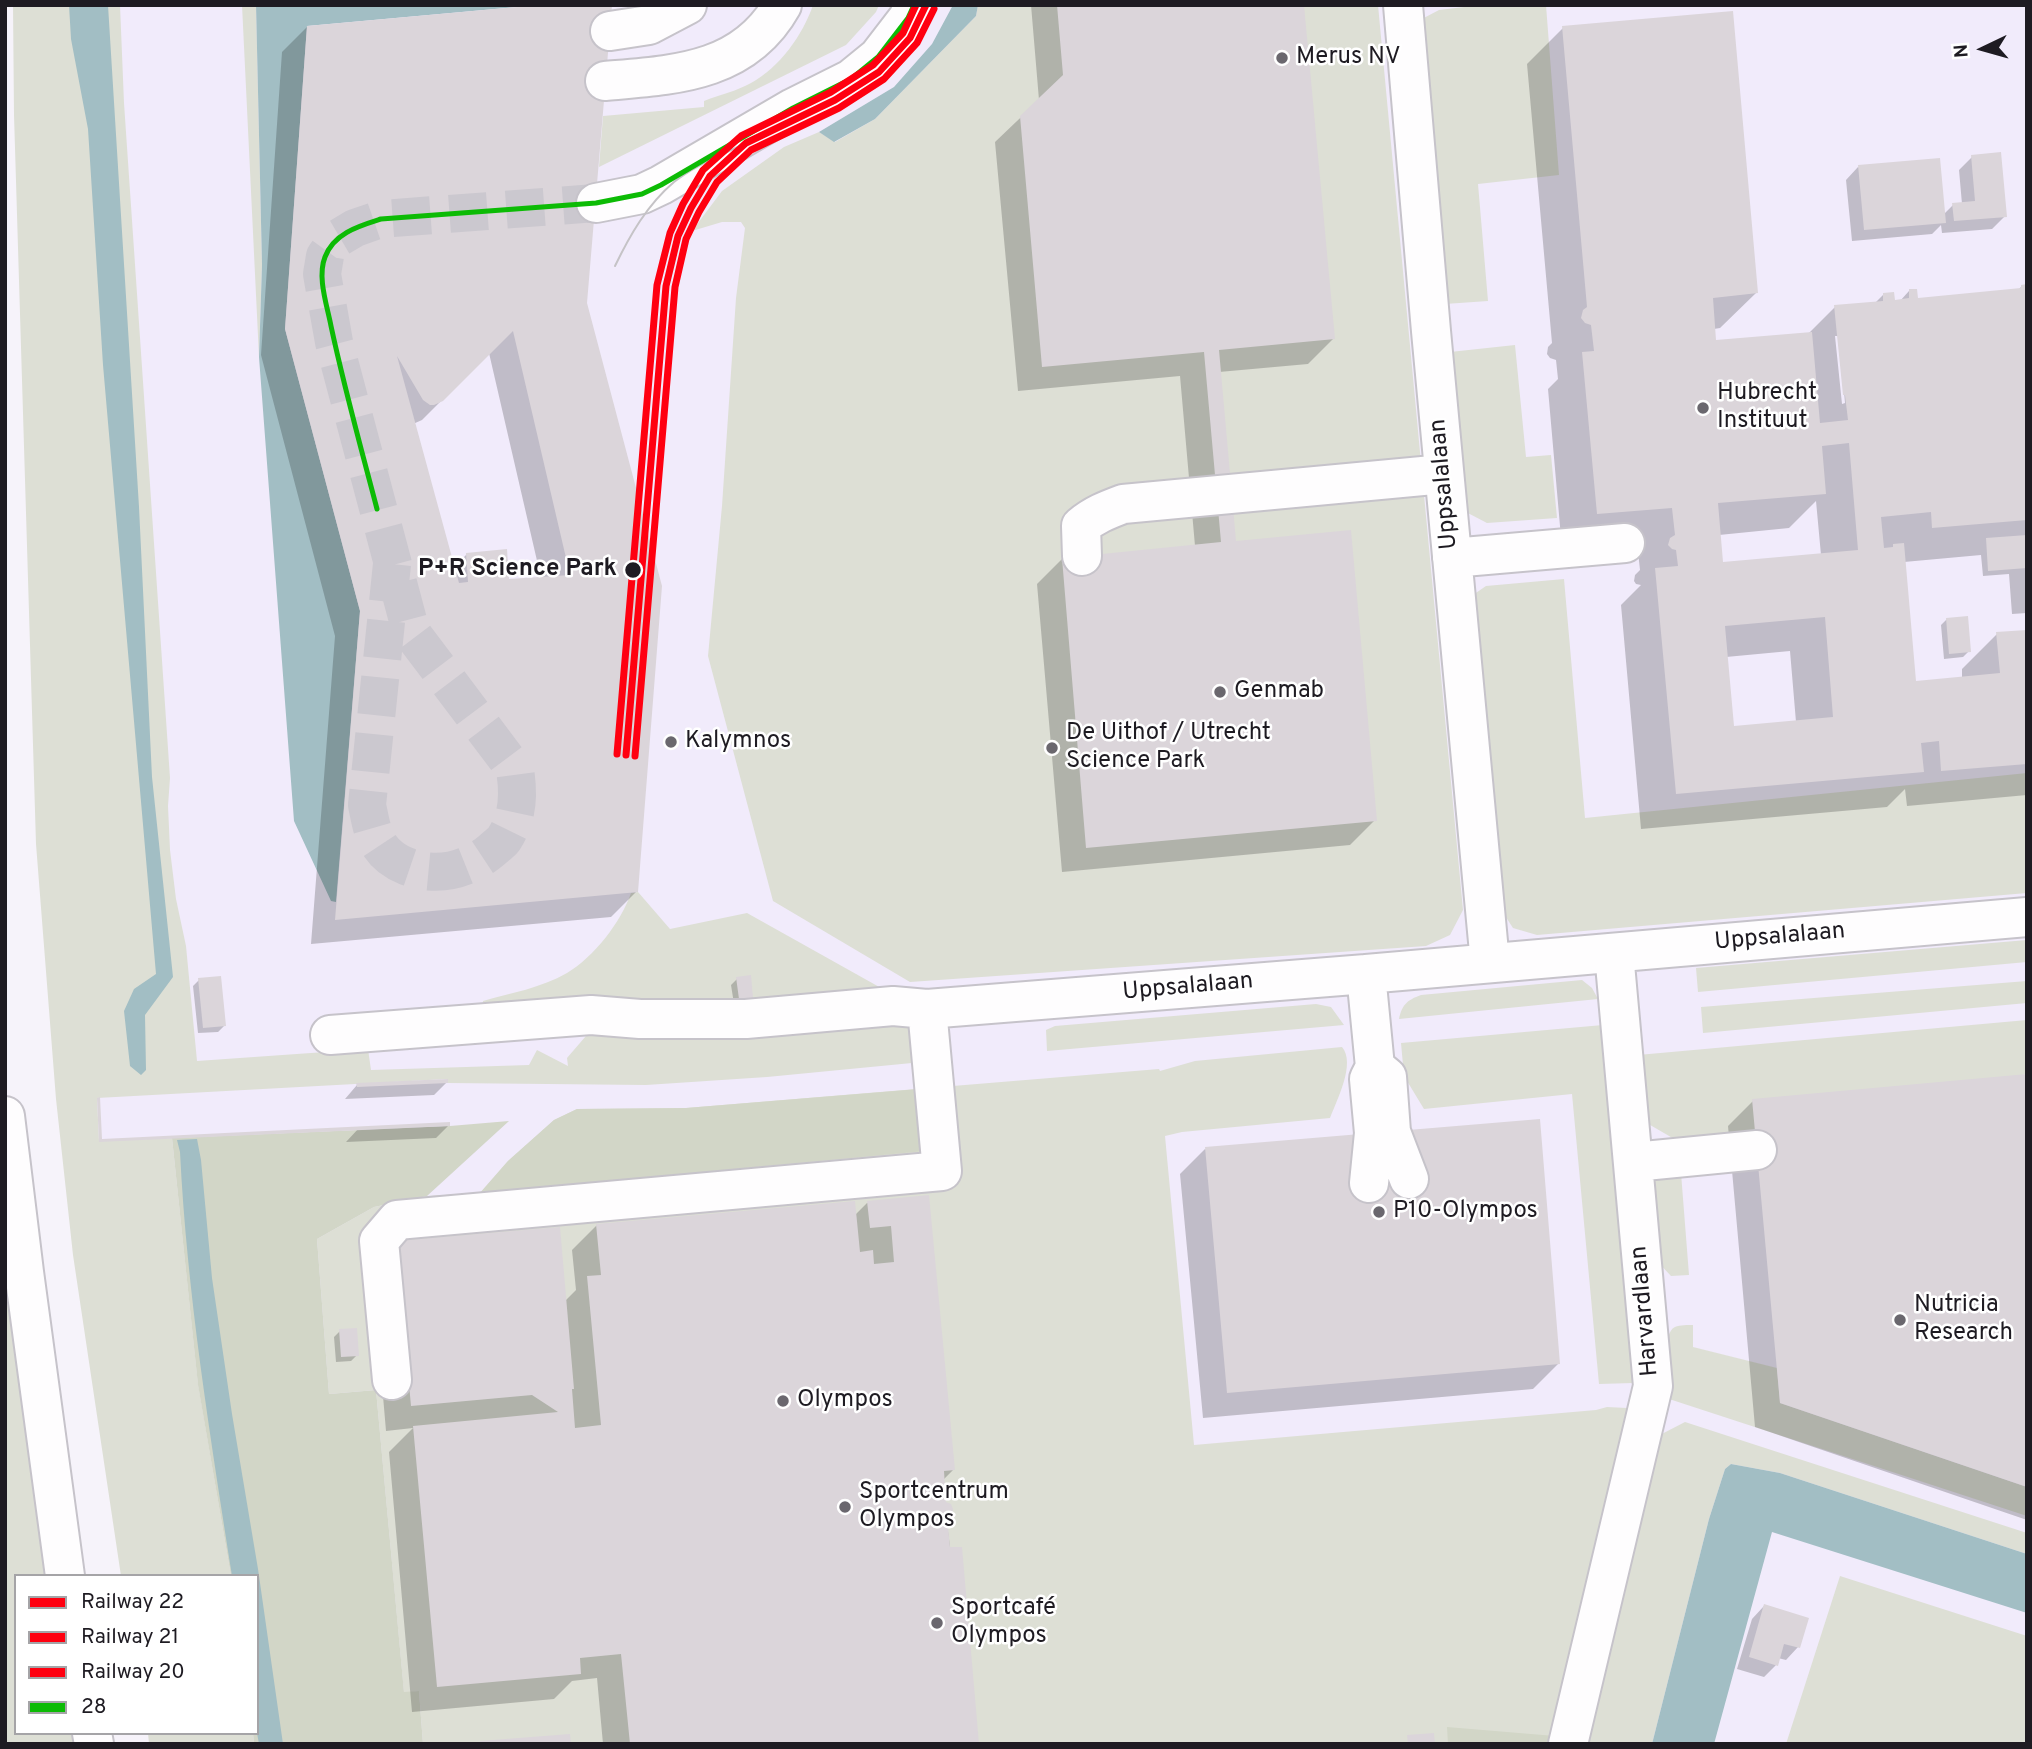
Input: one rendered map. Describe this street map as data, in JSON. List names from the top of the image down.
{
  "streets": {
    "main road": ["Uppsalalaan", "Harvardlaan"]
  },
  "crossings": [
    ["Uppsalalaan", "Harvardlaan"]
  ],
  "places": [
    "Merus NV",
    "Hubrecht Instituut",
    "P+R Science Park",
    "Genmab",
    "Kalymnos",
    "De Uithof / Utrecht Science Park",
    "P10-Olympos",
    "Nutricia Research",
    "Olympos",
    "Sportcentrum Olympos",
    "Sportcafé Olympos"
  ],
  "lines": [
    "rail line 22",
    "rail line 20",
    "transit line 28",
    "rail line 21"
  ],
  "legend": [
    "Railway 22",
    "Railway 21",
    "Railway 20",
    "28"
  ],
  "north": "left"
}
